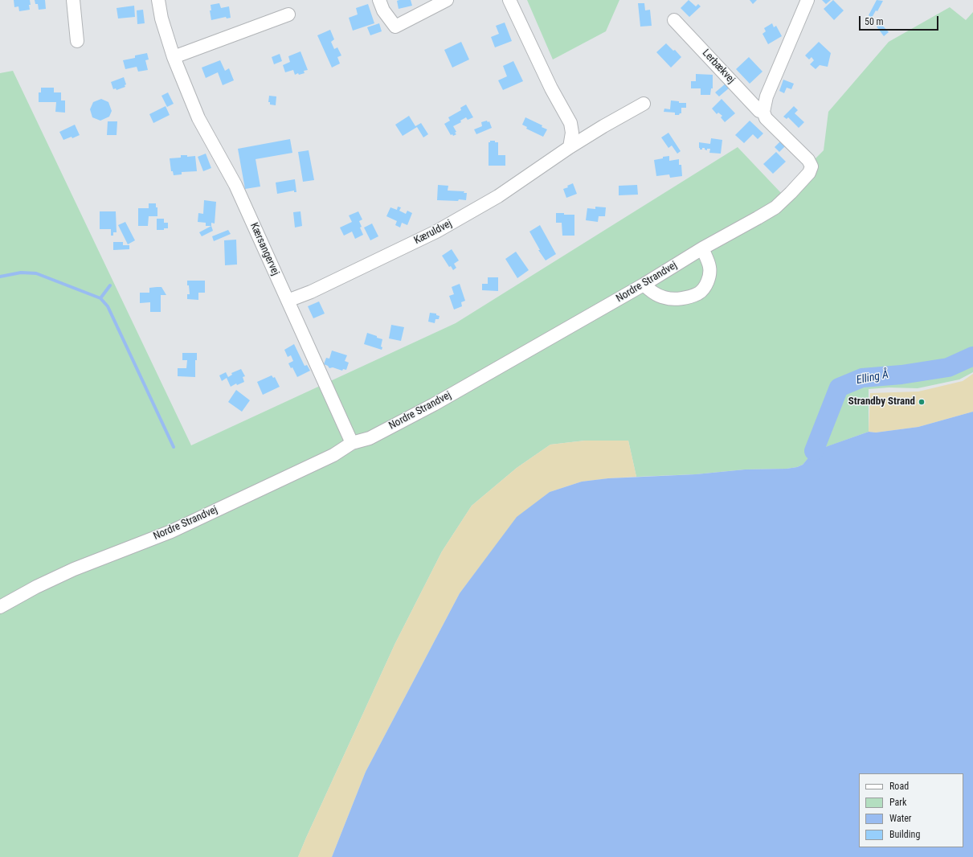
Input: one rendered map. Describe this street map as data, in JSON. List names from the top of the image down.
{
  "streets": {
    "street": [
      "Lerbækvej",
      "Kæruldvej",
      "Kærsangervej",
      "Nordre Strandvej"
    ]
  },
  "crossings": [
    ["Lerbækvej", "Nordre Strandvej"],
    ["Kæruldvej", "Kærsangervej"],
    ["Kærsangervej", "Nordre Strandvej"]
  ],
  "water": ["Elling Å"],
  "places": ["Strandby Strand"],
  "legend": [
    "Road",
    "Park",
    "Water",
    "Building"
  ],
  "scale_bar": "50 m"
}
